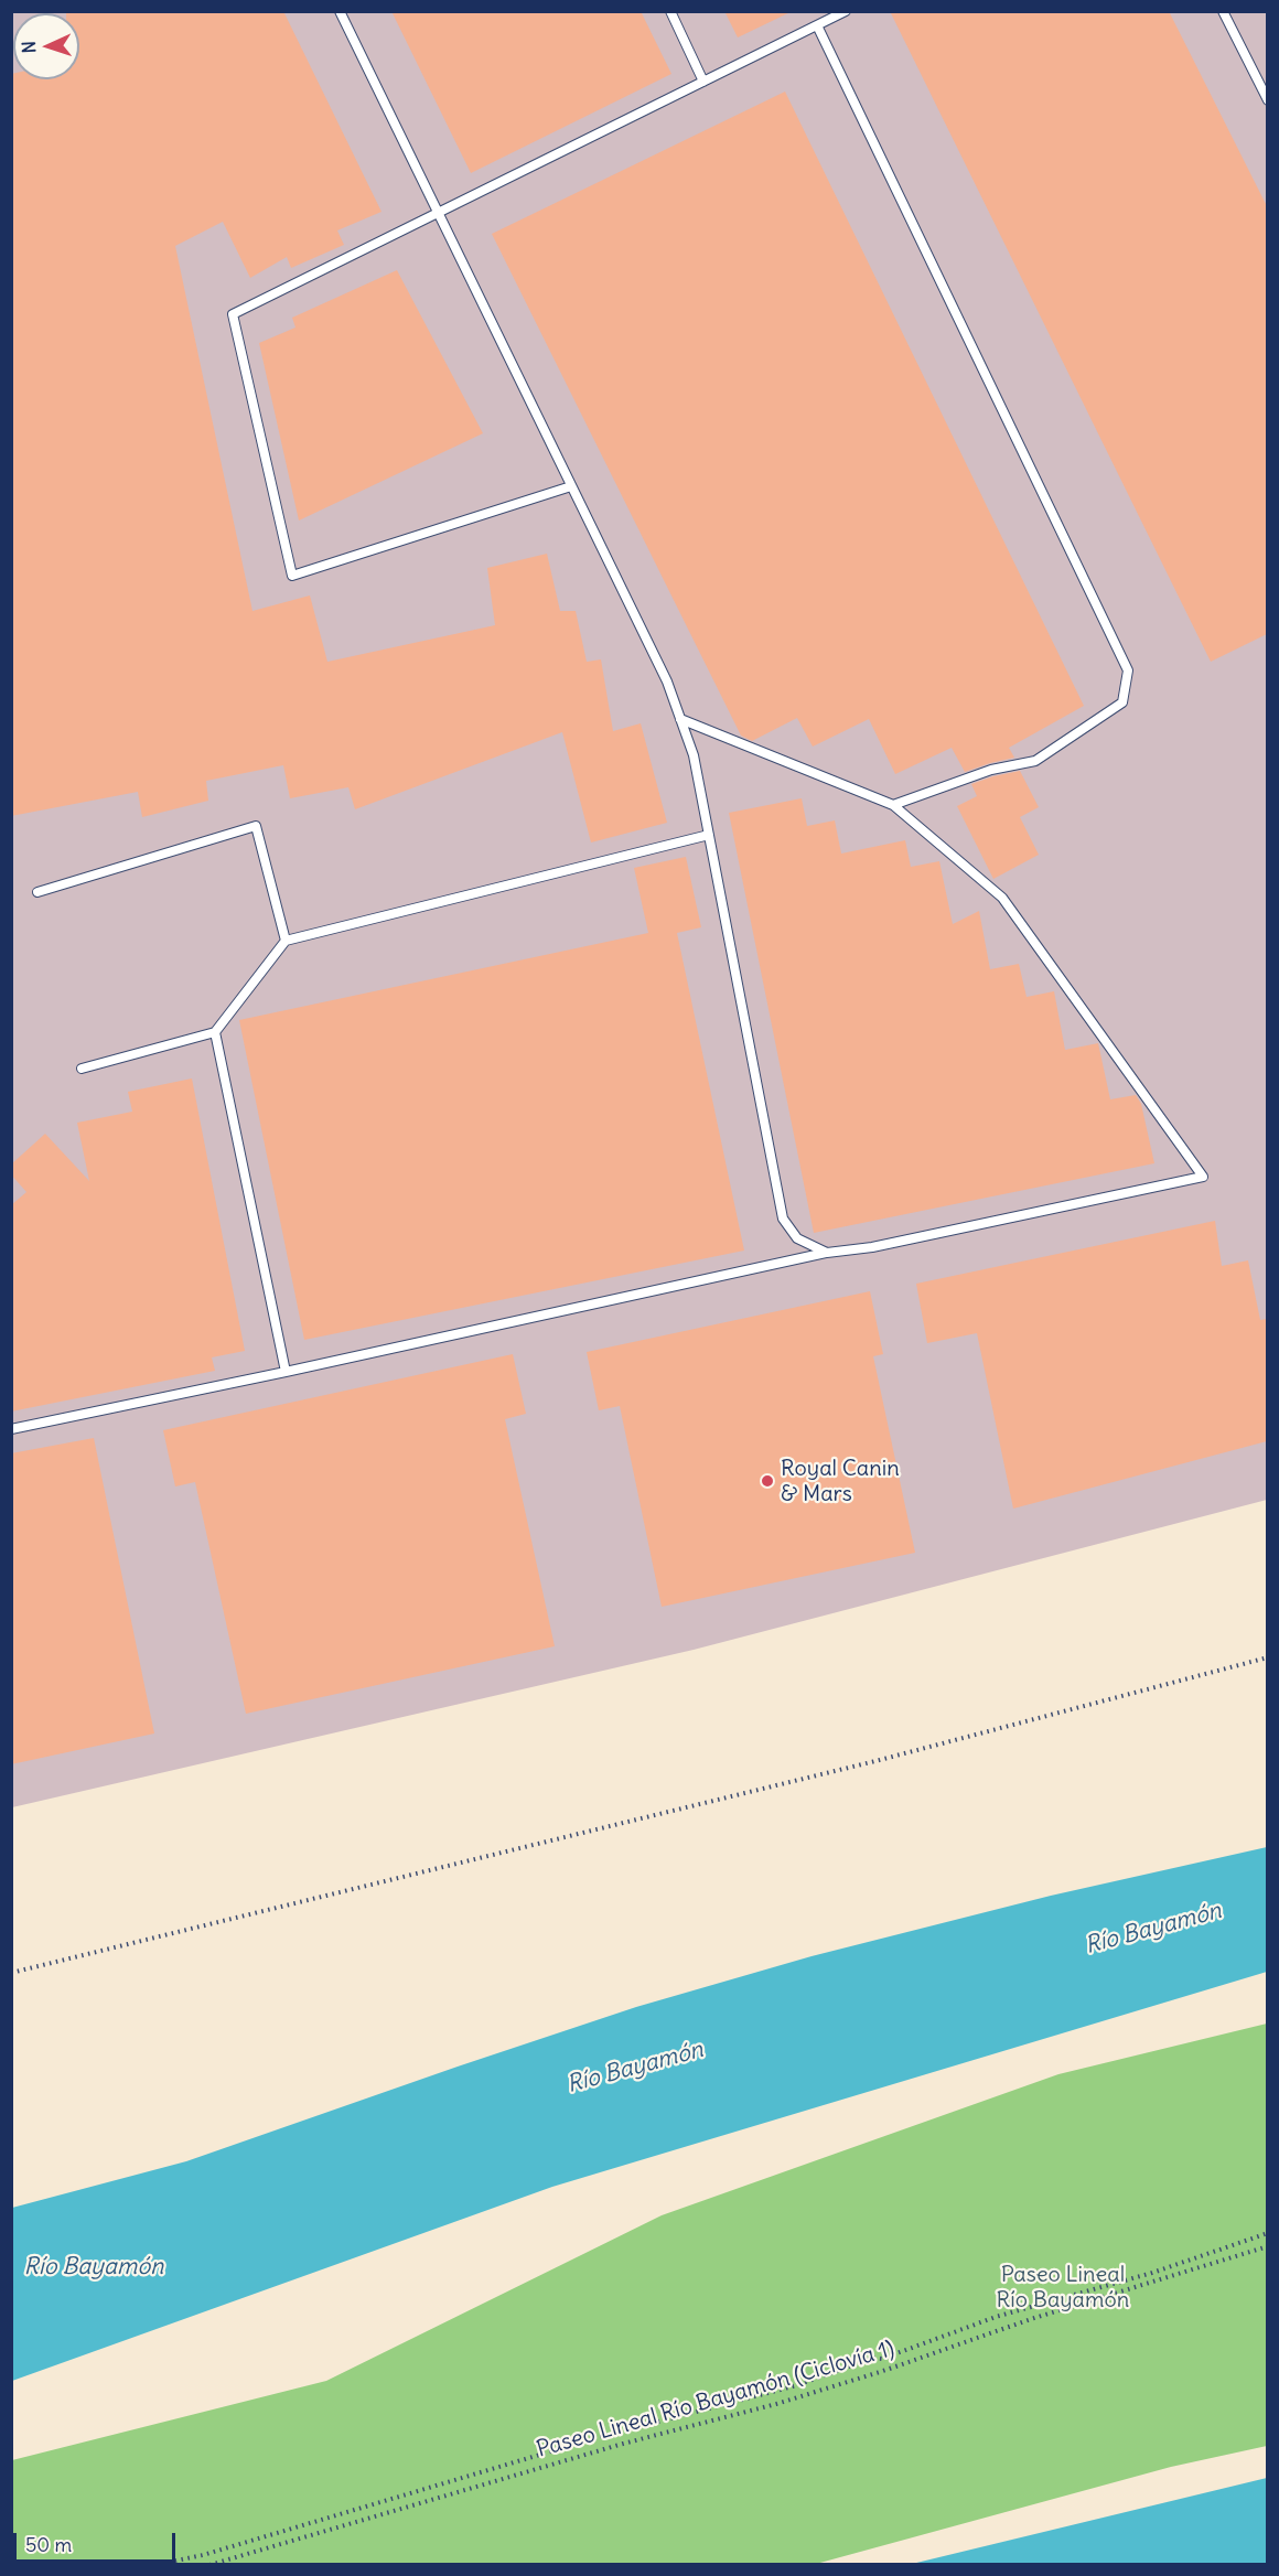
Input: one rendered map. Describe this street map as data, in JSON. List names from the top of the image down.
{
  "streets": {
    "path": ["Paseo Lineal Río Bayamón (Ciclovía 1)"]
  },
  "water": ["Río Bayamón"],
  "parks": ["Paseo Lineal Río Bayamón"],
  "places": ["Royal Canin & Mars"],
  "scale_bar": "50 m",
  "north": "left"
}
